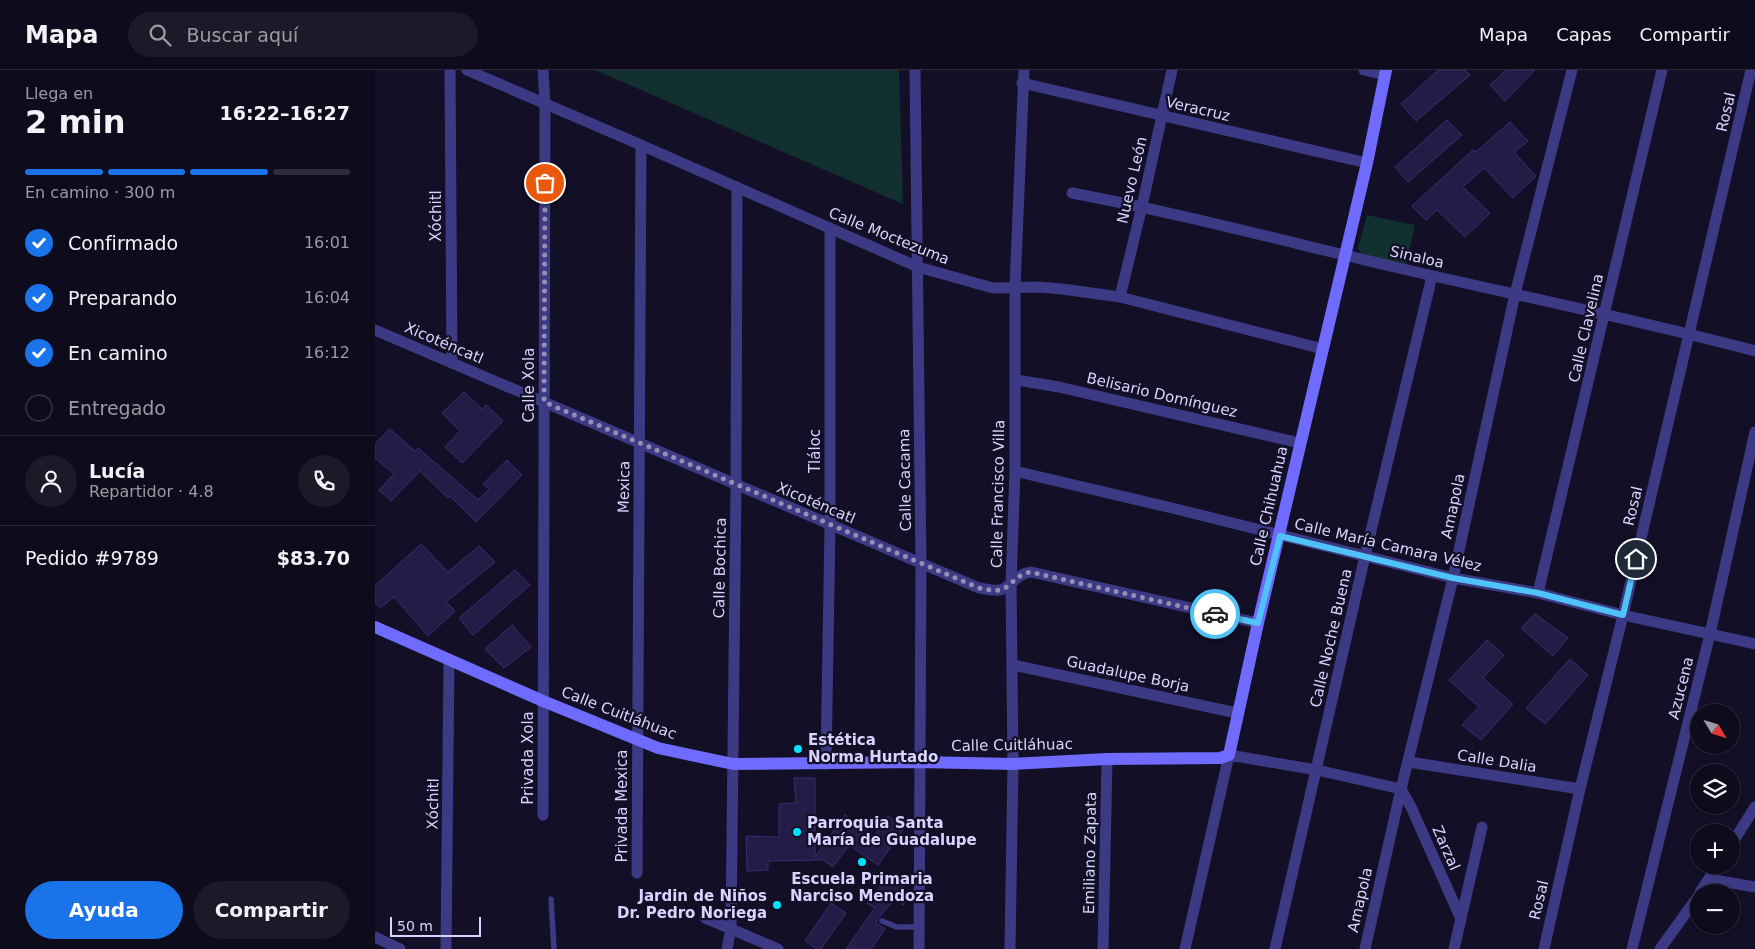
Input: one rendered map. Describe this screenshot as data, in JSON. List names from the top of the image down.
{
  "streets": {
    "street": [
      "Veracruz",
      "Rosal",
      "Nuevo León",
      "Xóchitl",
      "Calle Moctezuma",
      "Sinaloa",
      "Calle Clavelina",
      "Xicoténcatl",
      "Calle Xola",
      "Belisario Domínguez",
      "Tláloc",
      "Calle Cacama",
      "Mexica",
      "Calle Francisco Villa",
      "Calle Chihuahua",
      "Amapola",
      "Calle María Camara Vélez",
      "Calle Bochica",
      "Calle Noche Buena",
      "Guadalupe Borja",
      "Azucena",
      "Calle Cuitláhuac",
      "Privada Xola",
      "Calle Dalia",
      "Privada Mexica",
      "Zarzal",
      "Emiliano Zapata"
    ]
  },
  "crossings": [
    ["Veracruz", "Nuevo León"],
    ["Veracruz", "Calle Francisco Villa"],
    ["Veracruz", "Calle Chihuahua"],
    ["Rosal", "Sinaloa"],
    ["Rosal", "Calle María Camara Vélez"],
    ["Rosal", "Calle Dalia"],
    ["Nuevo León", "Calle Moctezuma"],
    ["Nuevo León", "Sinaloa"],
    ["Xóchitl", "Xicoténcatl"],
    ["Xóchitl", "Calle Cuitláhuac"],
    ["Calle Moctezuma", "Calle Xola"],
    ["Calle Moctezuma", "Tláloc"],
    ["Calle Moctezuma", "Calle Cacama"],
    ["Calle Moctezuma", "Mexica"],
    ["Calle Moctezuma", "Calle Francisco Villa"],
    ["Calle Moctezuma", "Calle Chihuahua"],
    ["Calle Moctezuma", "Calle Bochica"],
    ["Sinaloa", "Calle Clavelina"],
    ["Sinaloa", "Calle Chihuahua"],
    ["Sinaloa", "Amapola"],
    ["Sinaloa", "Calle Noche Buena"],
    ["Calle Clavelina", "Calle María Camara Vélez"],
    ["Xicoténcatl", "Calle Xola"],
    ["Xicoténcatl", "Tláloc"],
    ["Xicoténcatl", "Calle Cacama"],
    ["Xicoténcatl", "Mexica"],
    ["Xicoténcatl", "Calle Francisco Villa"],
    ["Xicoténcatl", "Calle Chihuahua"],
    ["Xicoténcatl", "Calle Bochica"],
    ["Calle Xola", "Calle Cuitláhuac"],
    ["Calle Xola", "Privada Xola"],
    ["Belisario Domínguez", "Calle Francisco Villa"],
    ["Belisario Domínguez", "Calle Chihuahua"],
    ["Tláloc", "Calle Cuitláhuac"],
    ["Calle Cacama", "Calle Cuitláhuac"],
    ["Mexica", "Calle Cuitláhuac"],
    ["Mexica", "Privada Mexica"],
    ["Calle Francisco Villa", "Calle María Camara Vélez"],
    ["Calle Francisco Villa", "Guadalupe Borja"],
    ["Calle Francisco Villa", "Calle Cuitláhuac"],
    ["Calle Chihuahua", "Calle María Camara Vélez"],
    ["Calle Chihuahua", "Guadalupe Borja"],
    ["Calle Chihuahua", "Calle Cuitláhuac"],
    ["Amapola", "Calle María Camara Vélez"],
    ["Amapola", "Calle Cuitláhuac"],
    ["Amapola", "Calle Dalia"],
    ["Amapola", "Zarzal"],
    ["Calle María Camara Vélez", "Calle Noche Buena"],
    ["Calle María Camara Vélez", "Azucena"],
    ["Calle Bochica", "Calle Cuitláhuac"],
    ["Calle Noche Buena", "Calle Cuitláhuac"],
    ["Calle Cuitláhuac", "Privada Xola"],
    ["Calle Cuitláhuac", "Privada Mexica"],
    ["Calle Cuitláhuac", "Zarzal"],
    ["Calle Cuitláhuac", "Emiliano Zapata"]
  ],
  "places": [
    "Estética Norma Hurtado",
    "Parroquia Santa María de Guadalupe",
    "Escuela Primaria Narciso Mendoza",
    "Jardin de Niños Dr. Pedro Noriega"
  ],
  "scale_bar": "50 m",
  "north": "bottom right",
  "page": {
    "header": "Mapa",
    "search": "Buscar aquí",
    "nav": ["Mapa", "Capas", "Compartir"],
    "heading": ["2 min", "Llega en", "16:22–16:27"],
    "panel": [
      "Lucía",
      "Repartidor · 4.8",
      "Pedido #9789",
      "$83.70"
    ],
    "bar": "En camino · 300 m",
    "list": [
      ["Confirmado", "16:01"],
      ["Preparando", "16:04"],
      ["En camino", "16:12"],
      "Entregado"
    ],
    "map_buttons": ["+", "−"],
    "buttons": ["Ayuda", "Compartir"],
    "scale": "50 m"
  }
}
